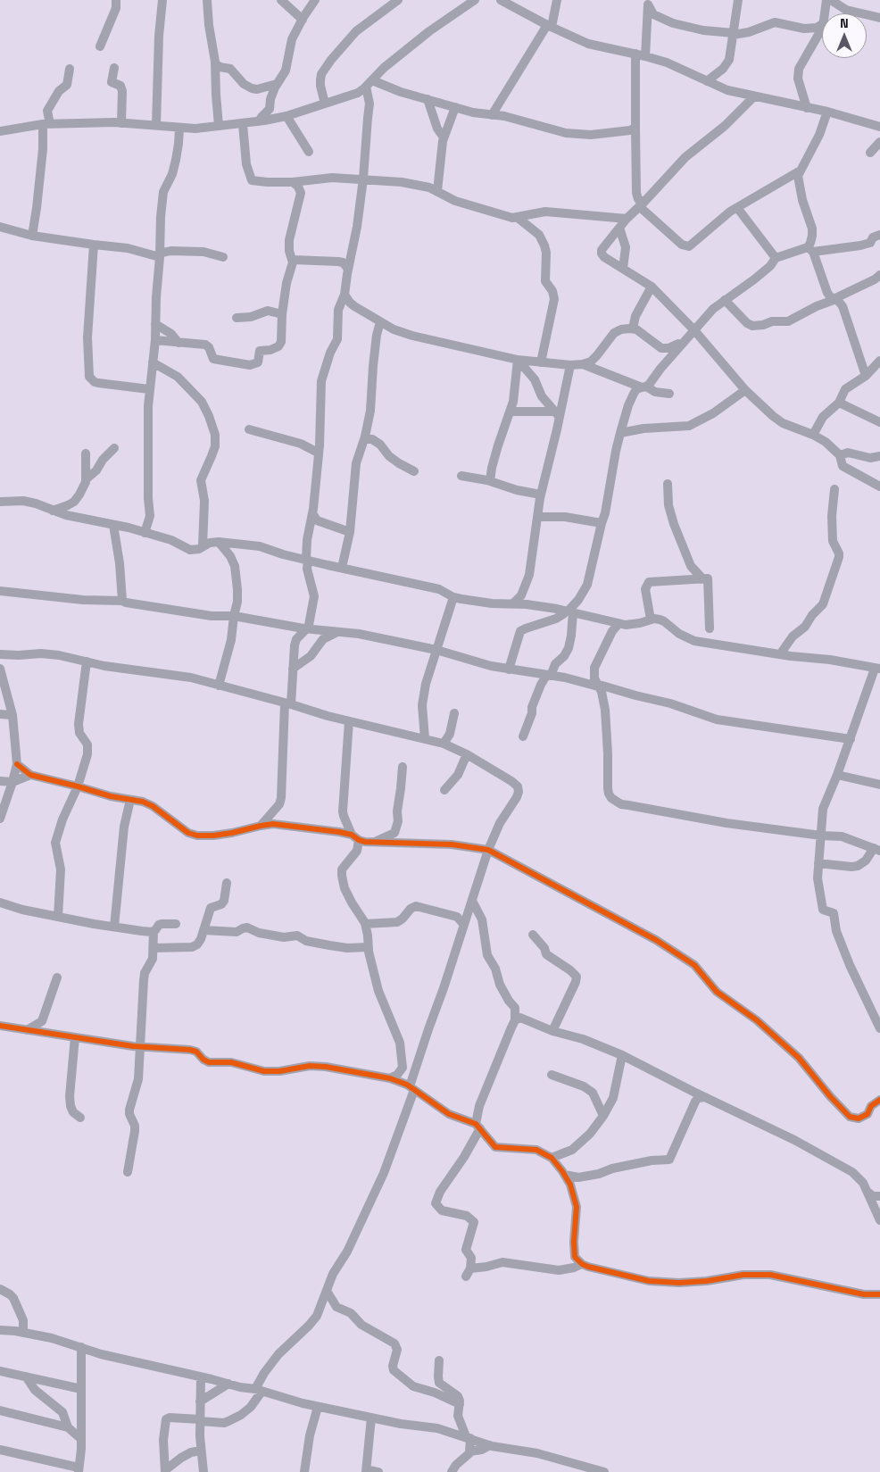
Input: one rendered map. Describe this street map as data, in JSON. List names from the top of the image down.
{
  "north": "top"
}
